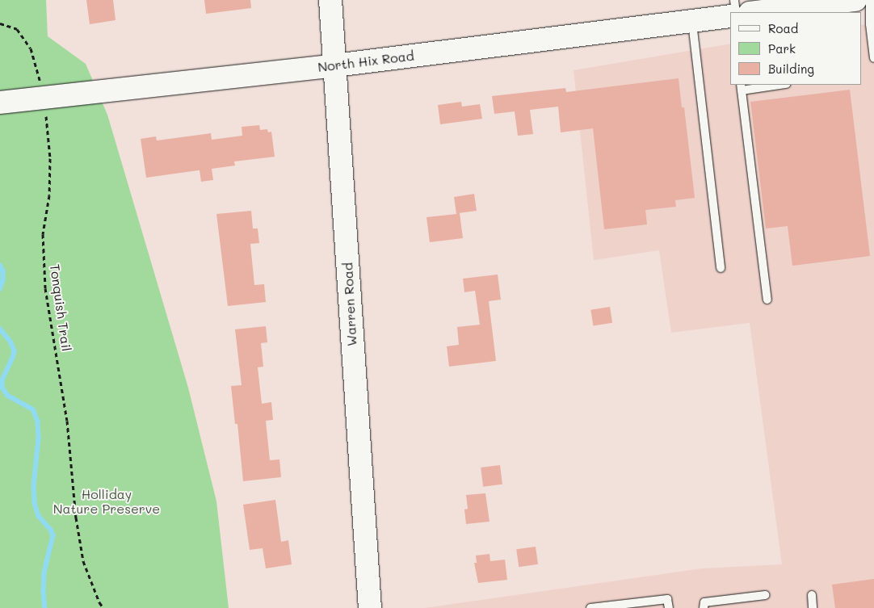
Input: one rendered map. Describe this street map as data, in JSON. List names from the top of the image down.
{
  "streets": {
    "street": ["North Hix Road", "Warren Road"],
    "path": ["Tonquish Trail"]
  },
  "crossings": [
    ["North Hix Road", "Warren Road"],
    ["North Hix Road", "Tonquish Trail"]
  ],
  "parks": ["Holliday Nature Preserve"],
  "legend": ["Road", "Park", "Building"]
}
